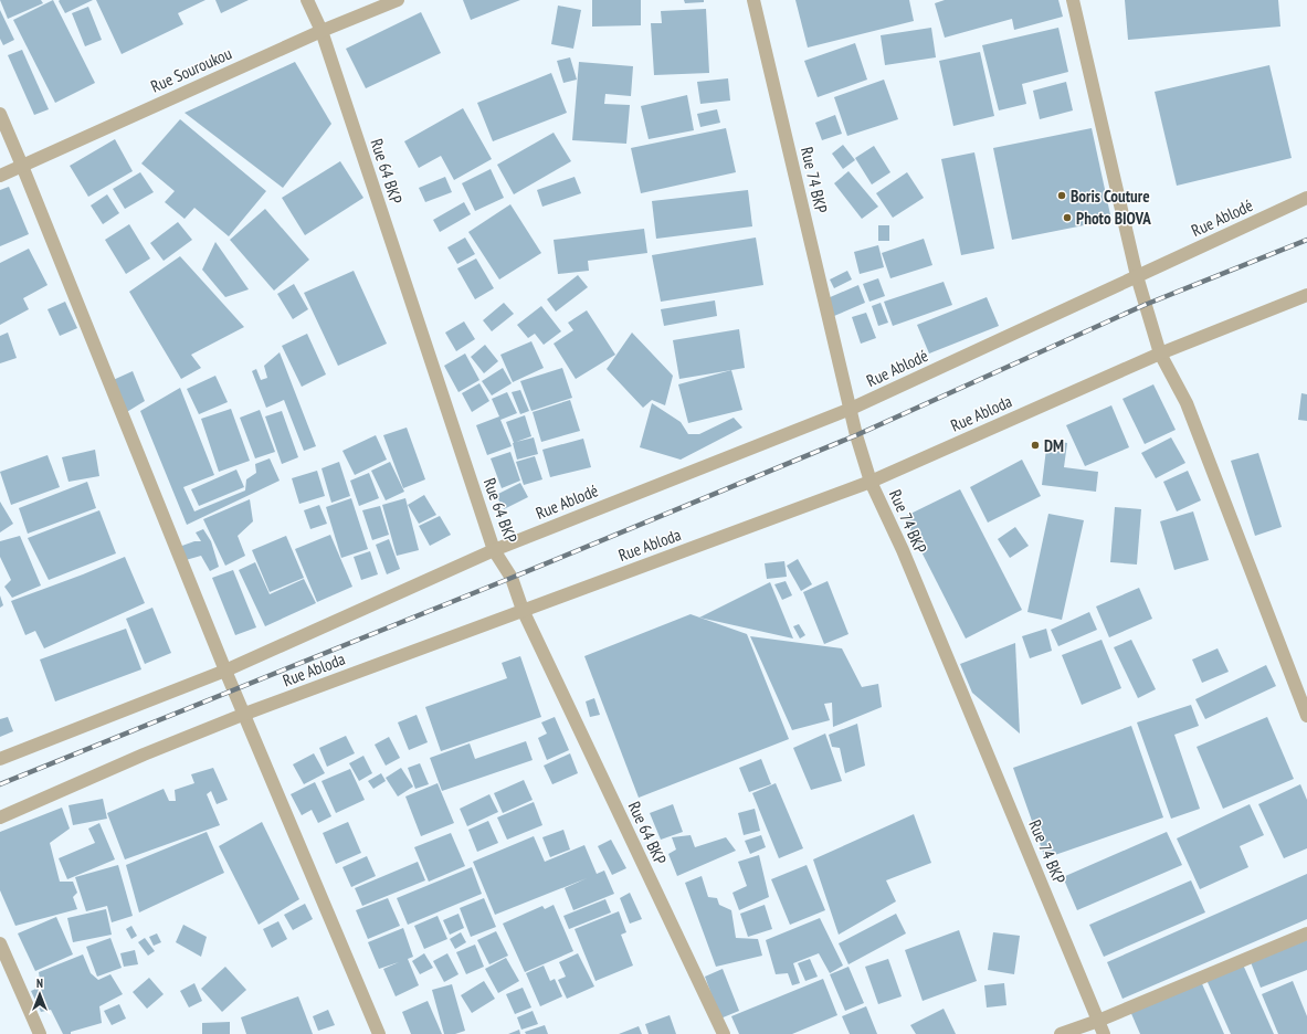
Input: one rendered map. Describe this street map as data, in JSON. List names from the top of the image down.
{
  "streets": {
    "street": [
      "Rue Souroukou",
      "Rue 64 BKP",
      "Rue 74 BKP",
      "Rue Ablodé",
      "Rue Abloda"
    ]
  },
  "crossings": [
    ["Rue Souroukou", "Rue 64 BKP"],
    ["Rue 64 BKP", "Rue Ablodé"],
    ["Rue 64 BKP", "Rue Abloda"],
    ["Rue 74 BKP", "Rue Ablodé"],
    ["Rue 74 BKP", "Rue Abloda"]
  ],
  "places": ["Boris Couture", "Photo BIOVA", "DM"],
  "north": "top"
}
